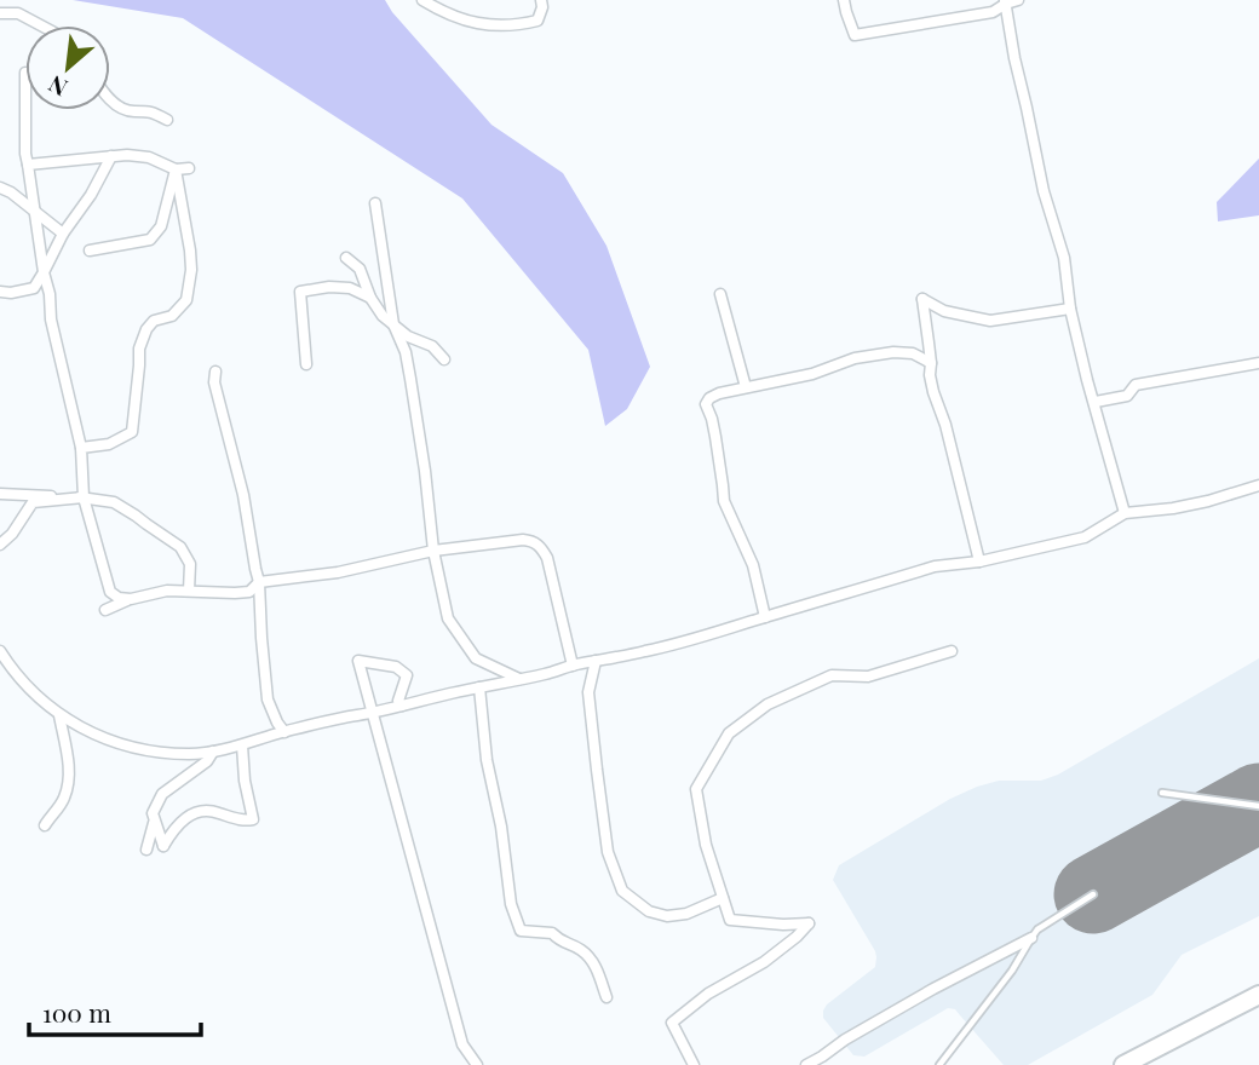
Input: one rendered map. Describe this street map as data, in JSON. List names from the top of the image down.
{
  "scale_bar": "100 m",
  "north": "bottom left"
}
